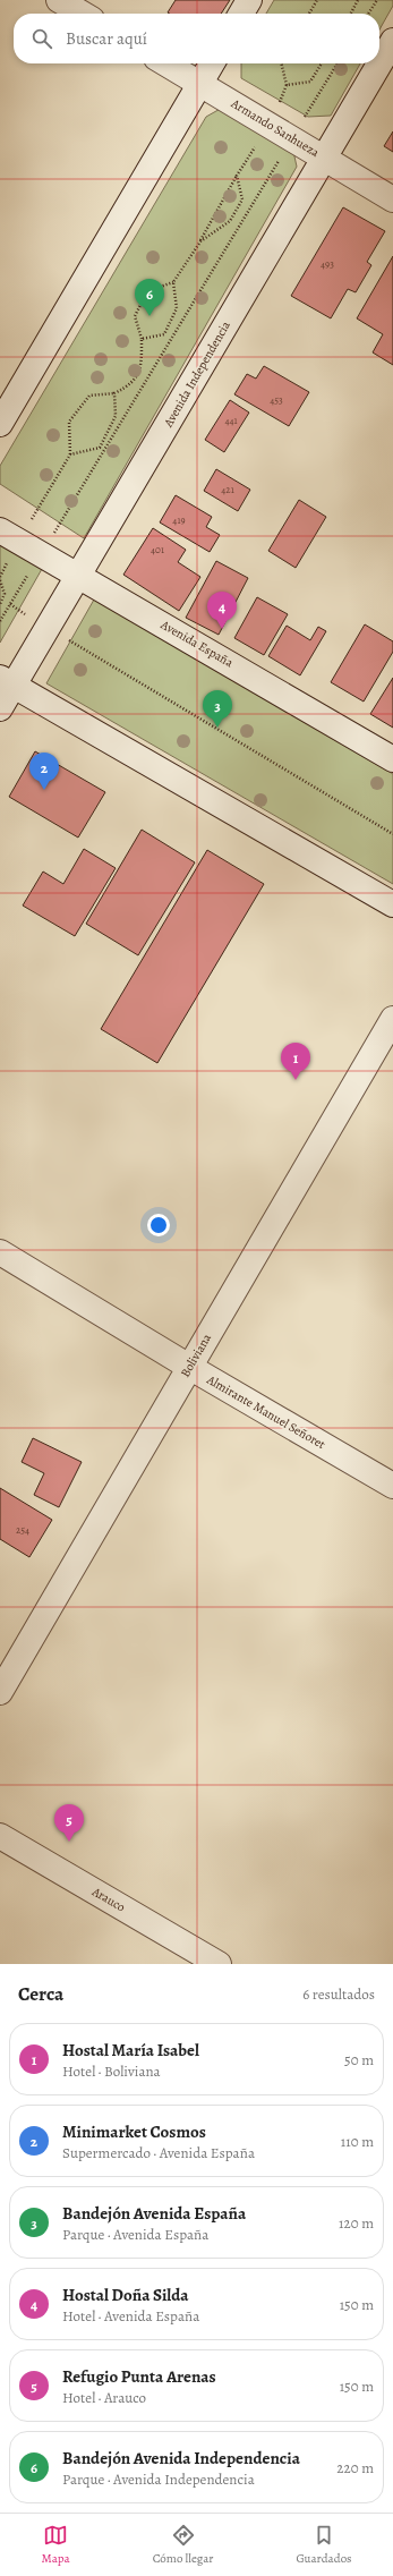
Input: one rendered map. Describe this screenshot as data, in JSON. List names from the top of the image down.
{
  "streets": {
    "main road": [
      "Armando Sanhueza",
      "Avenida Independencia",
      "Avenida España",
      "Boliviana",
      "Almirante Manuel Señoret",
      "Arauco"
    ]
  },
  "crossings": [
    ["Armando Sanhueza", "Avenida Independencia"],
    ["Avenida Independencia", "Avenida España"],
    ["Boliviana", "Almirante Manuel Señoret"]
  ],
  "house_numbers": [
    "493",
    "453",
    "441",
    "421",
    "419",
    "401",
    "254"
  ],
  "page": {
    "search": "Buscar aquí",
    "pins": [
      "6",
      "4",
      "3",
      "2",
      "1",
      "5"
    ],
    "heading": ["Cerca", "6 resultados"],
    "list": [
      {
        "mark": "1",
        "name": "Hostal María Isabel",
        "note": "Hotel · Boliviana",
        "value": "50 m"
      },
      {
        "mark": "2",
        "name": "Minimarket Cosmos",
        "note": "Supermercado · Avenida España",
        "value": "110 m"
      },
      {
        "mark": "3",
        "name": "Bandejón Avenida España",
        "note": "Parque · Avenida España",
        "value": "120 m"
      },
      {
        "mark": "4",
        "name": "Hostal Doña Silda",
        "note": "Hotel · Avenida España",
        "value": "150 m"
      },
      {
        "mark": "5",
        "name": "Refugio Punta Arenas",
        "note": "Hotel · Arauco",
        "value": "150 m"
      },
      {
        "mark": "6",
        "name": "Bandejón Avenida Independencia",
        "note": "Parque · Avenida Independencia",
        "value": "220 m"
      }
    ],
    "nav": ["Mapa", "Cómo llegar", "Guardados"]
  }
}
